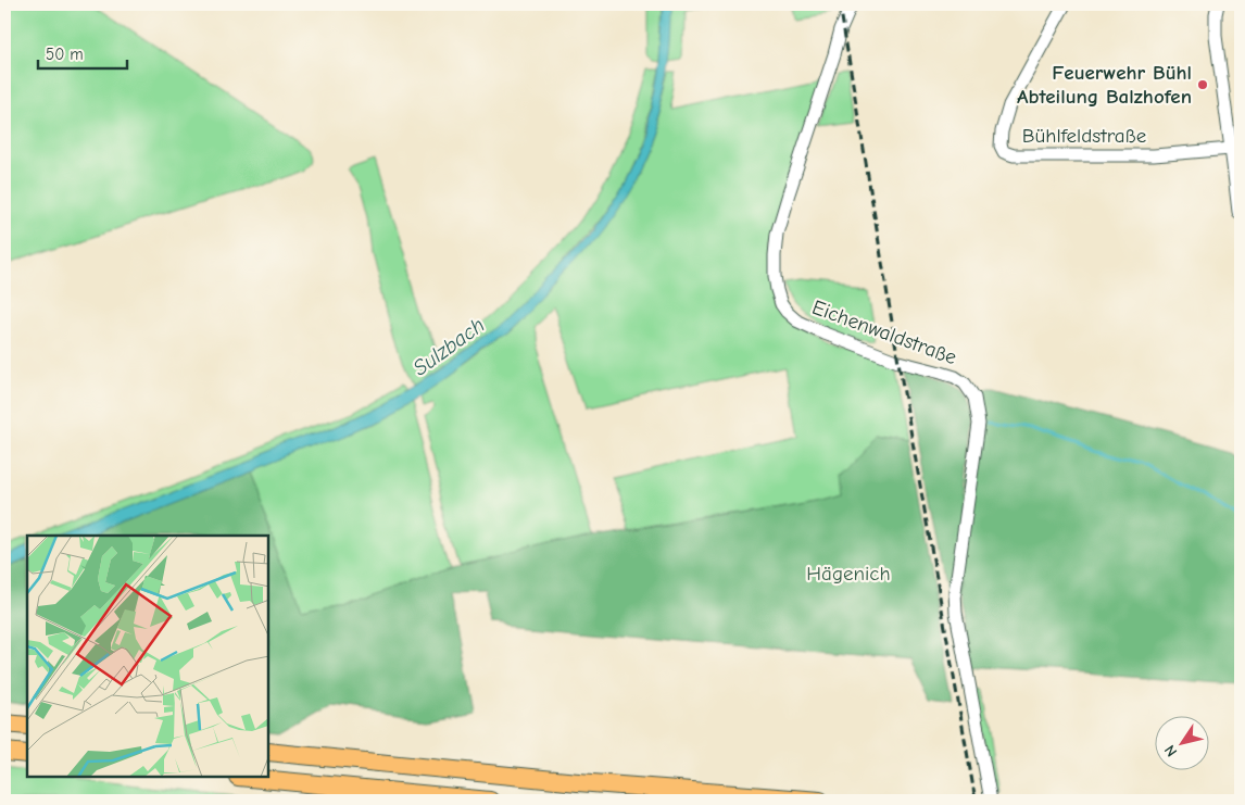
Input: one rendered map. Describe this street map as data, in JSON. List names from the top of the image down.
{
  "streets": {
    "street": ["Bühlfeldstraße", "Eichenwaldstraße"]
  },
  "water": ["Sulzbach"],
  "parks": ["Hägenich"],
  "places": ["Feuerwehr Bühl Abteilung Balzhofen"],
  "scale_bar": "50 m",
  "north": "bottom left"
}
